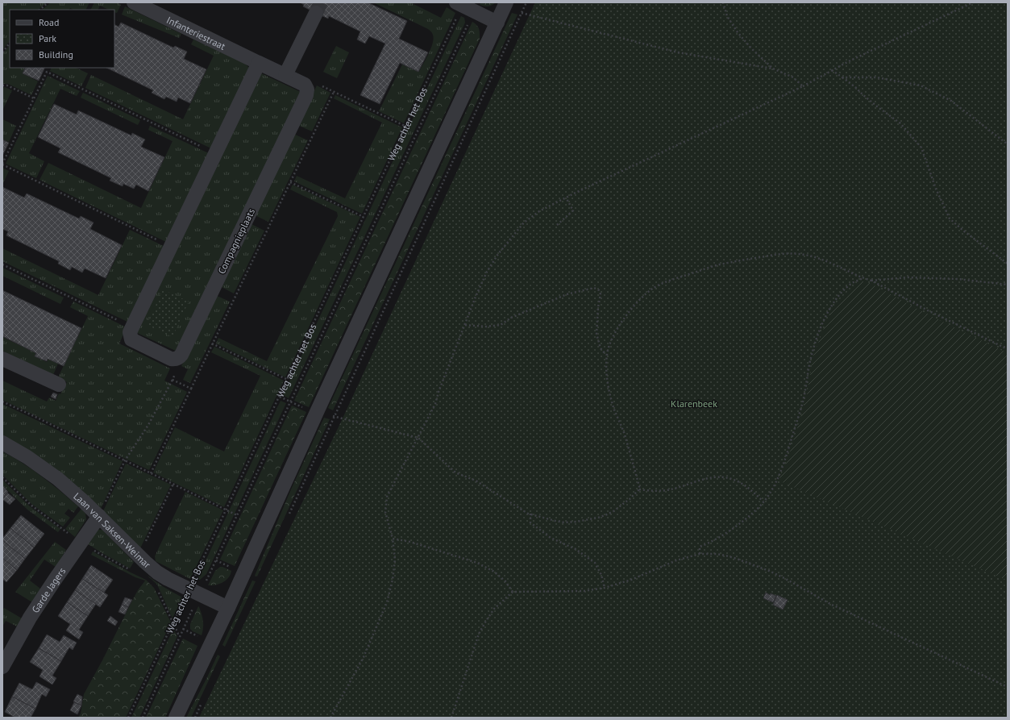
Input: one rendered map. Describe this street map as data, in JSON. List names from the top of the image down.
{
  "streets": {
    "street": [
      "Infanteriestraat",
      "Compagnieplaats",
      "Laan van Saksen-Weimar",
      "Garde Jagers"
    ],
    "path": ["Weg achter het Bos"]
  },
  "crossings": [
    ["Weg achter het Bos", "Laan van Saksen-Weimar"],
    ["Laan van Saksen-Weimar", "Garde Jagers"]
  ],
  "parks": ["Klarenbeek"],
  "legend": ["Road", "Park", "Building"]
}
